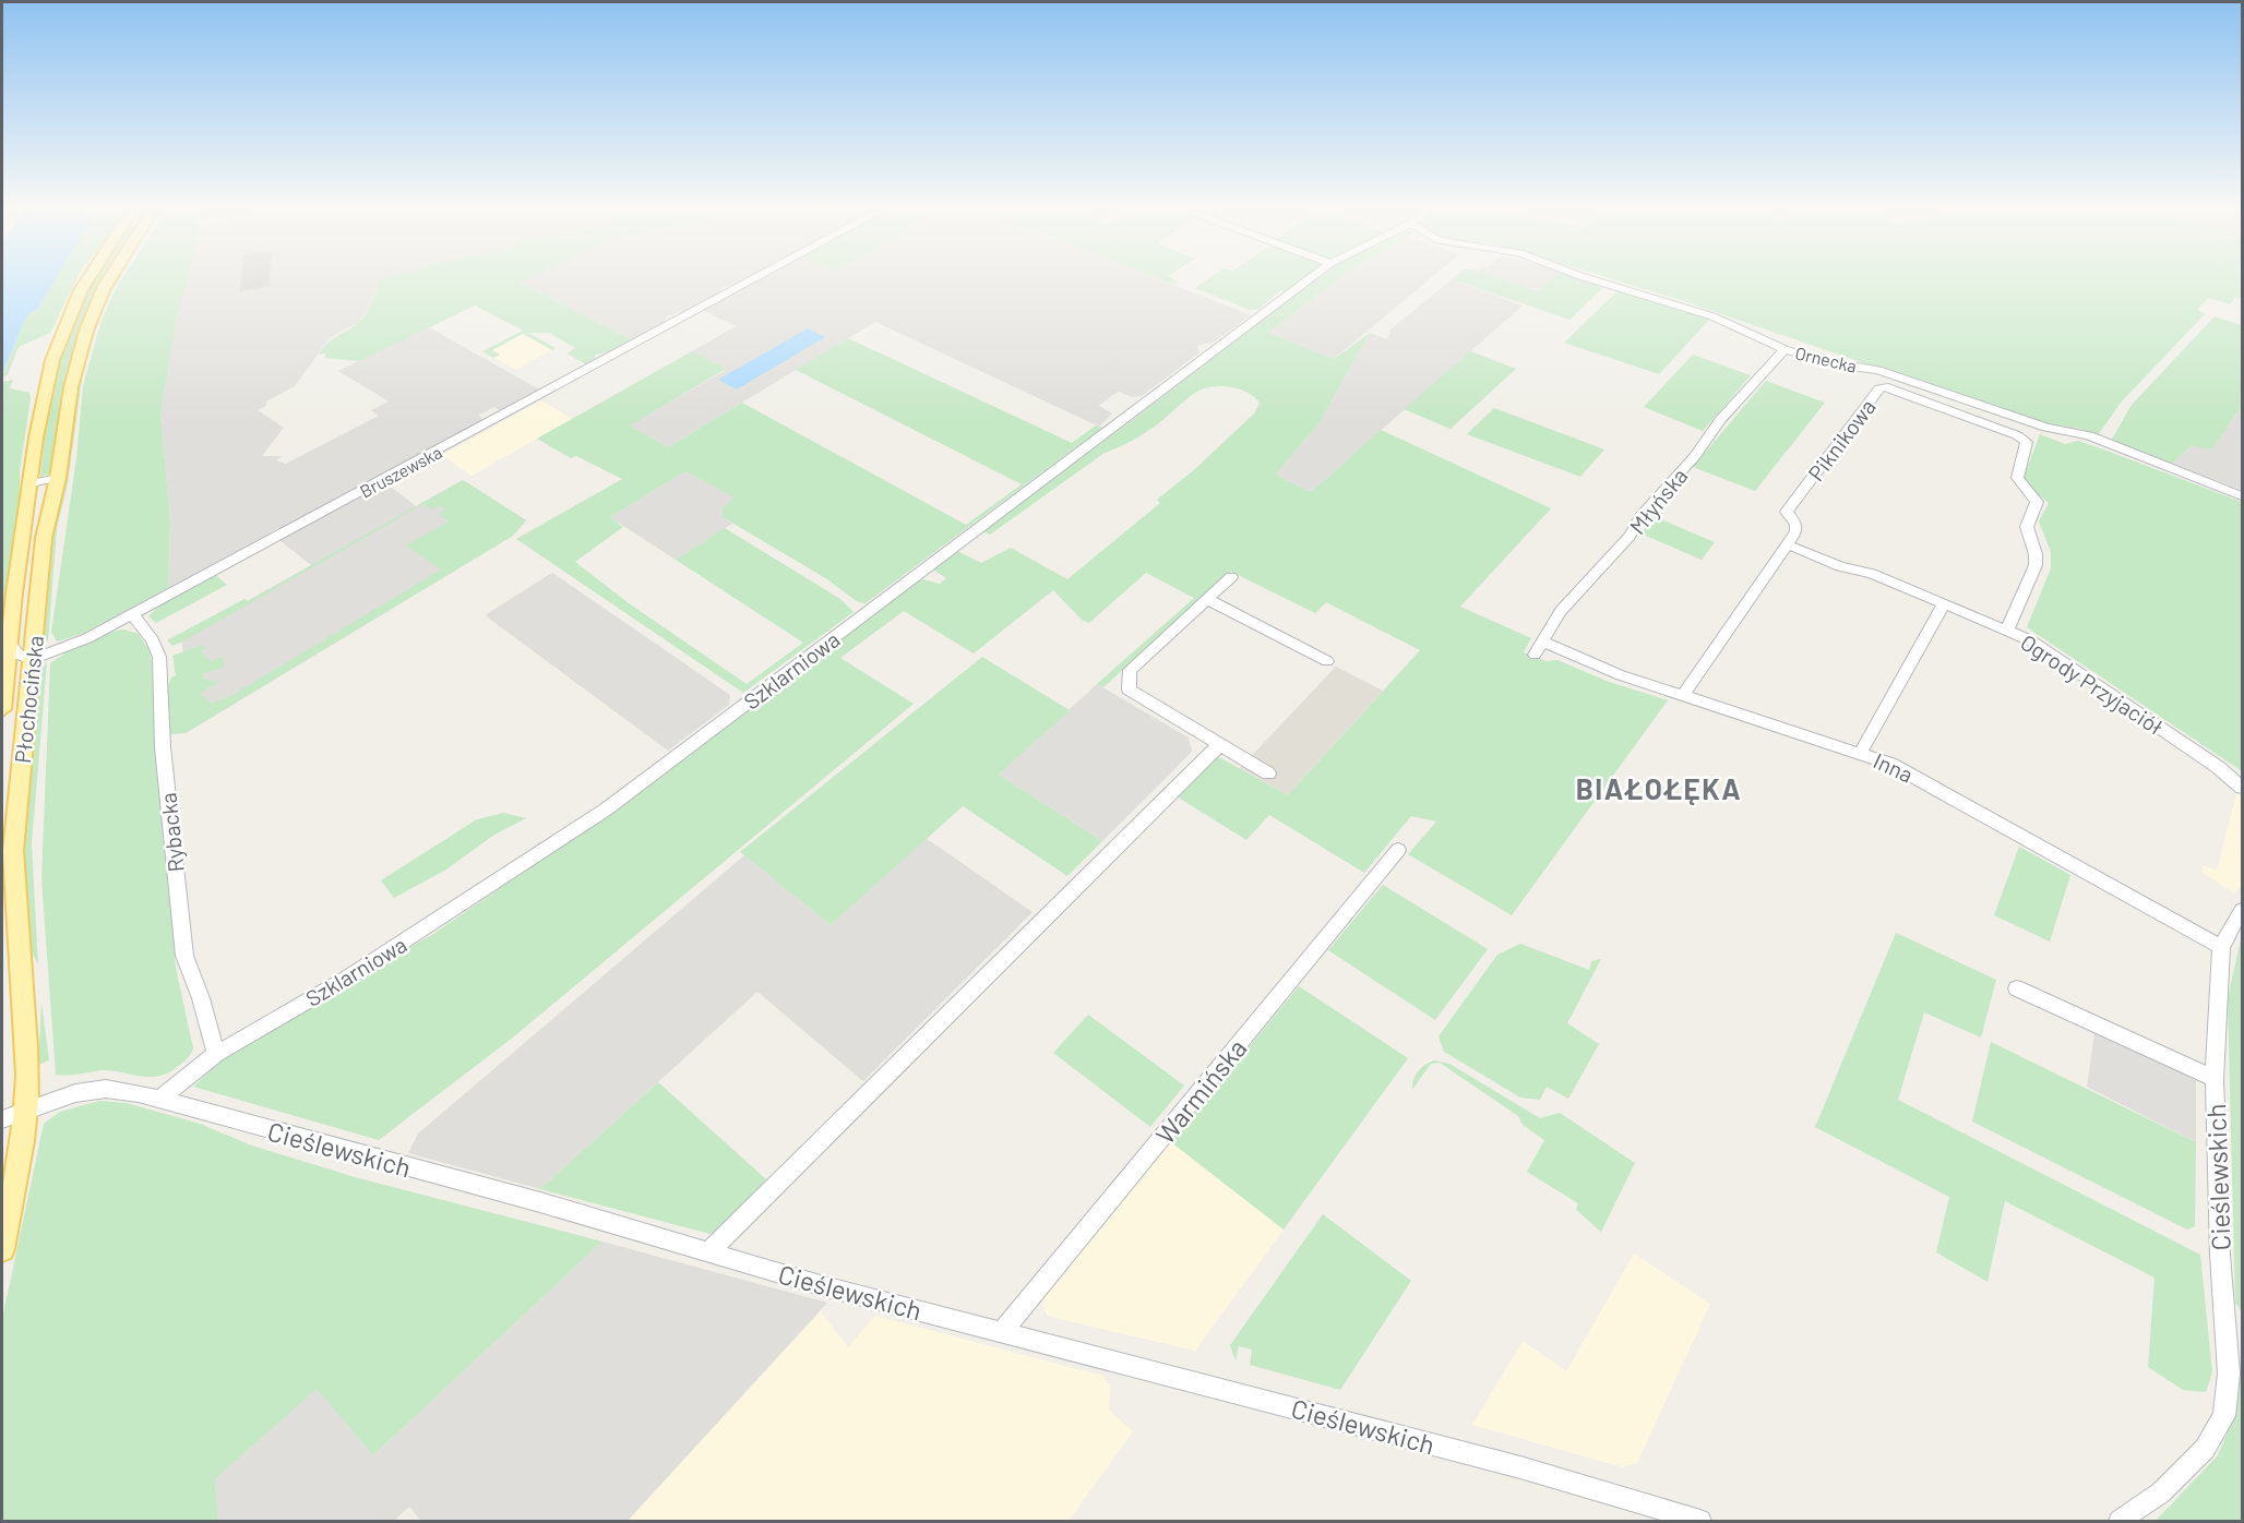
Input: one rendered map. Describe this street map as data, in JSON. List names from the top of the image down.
{
  "streets": {
    "main road": ["Płochocińska"],
    "street": [
      "Ornecka",
      "Piknikowa",
      "Bruszewska",
      "Młyńska",
      "Szklarniowa",
      "Ogrody Przyjaciół",
      "Inna",
      "Rybacka",
      "Warmińska",
      "Cieślewskich"
    ]
  },
  "crossings": [
    ["Ornecka", "Młyńska"],
    ["Piknikowa", "Ogrody Przyjaciół"],
    ["Piknikowa", "Inna"],
    ["Bruszewska", "Płochocińska"],
    ["Bruszewska", "Rybacka"],
    ["Młyńska", "Inna"],
    ["Szklarniowa", "Rybacka"],
    ["Szklarniowa", "Cieślewskich"],
    ["Płochocińska", "Cieślewskich"],
    ["Inna", "Cieślewskich"],
    ["Warmińska", "Cieślewskich"]
  ],
  "districts": ["BIAŁOŁĘKA"]
}
